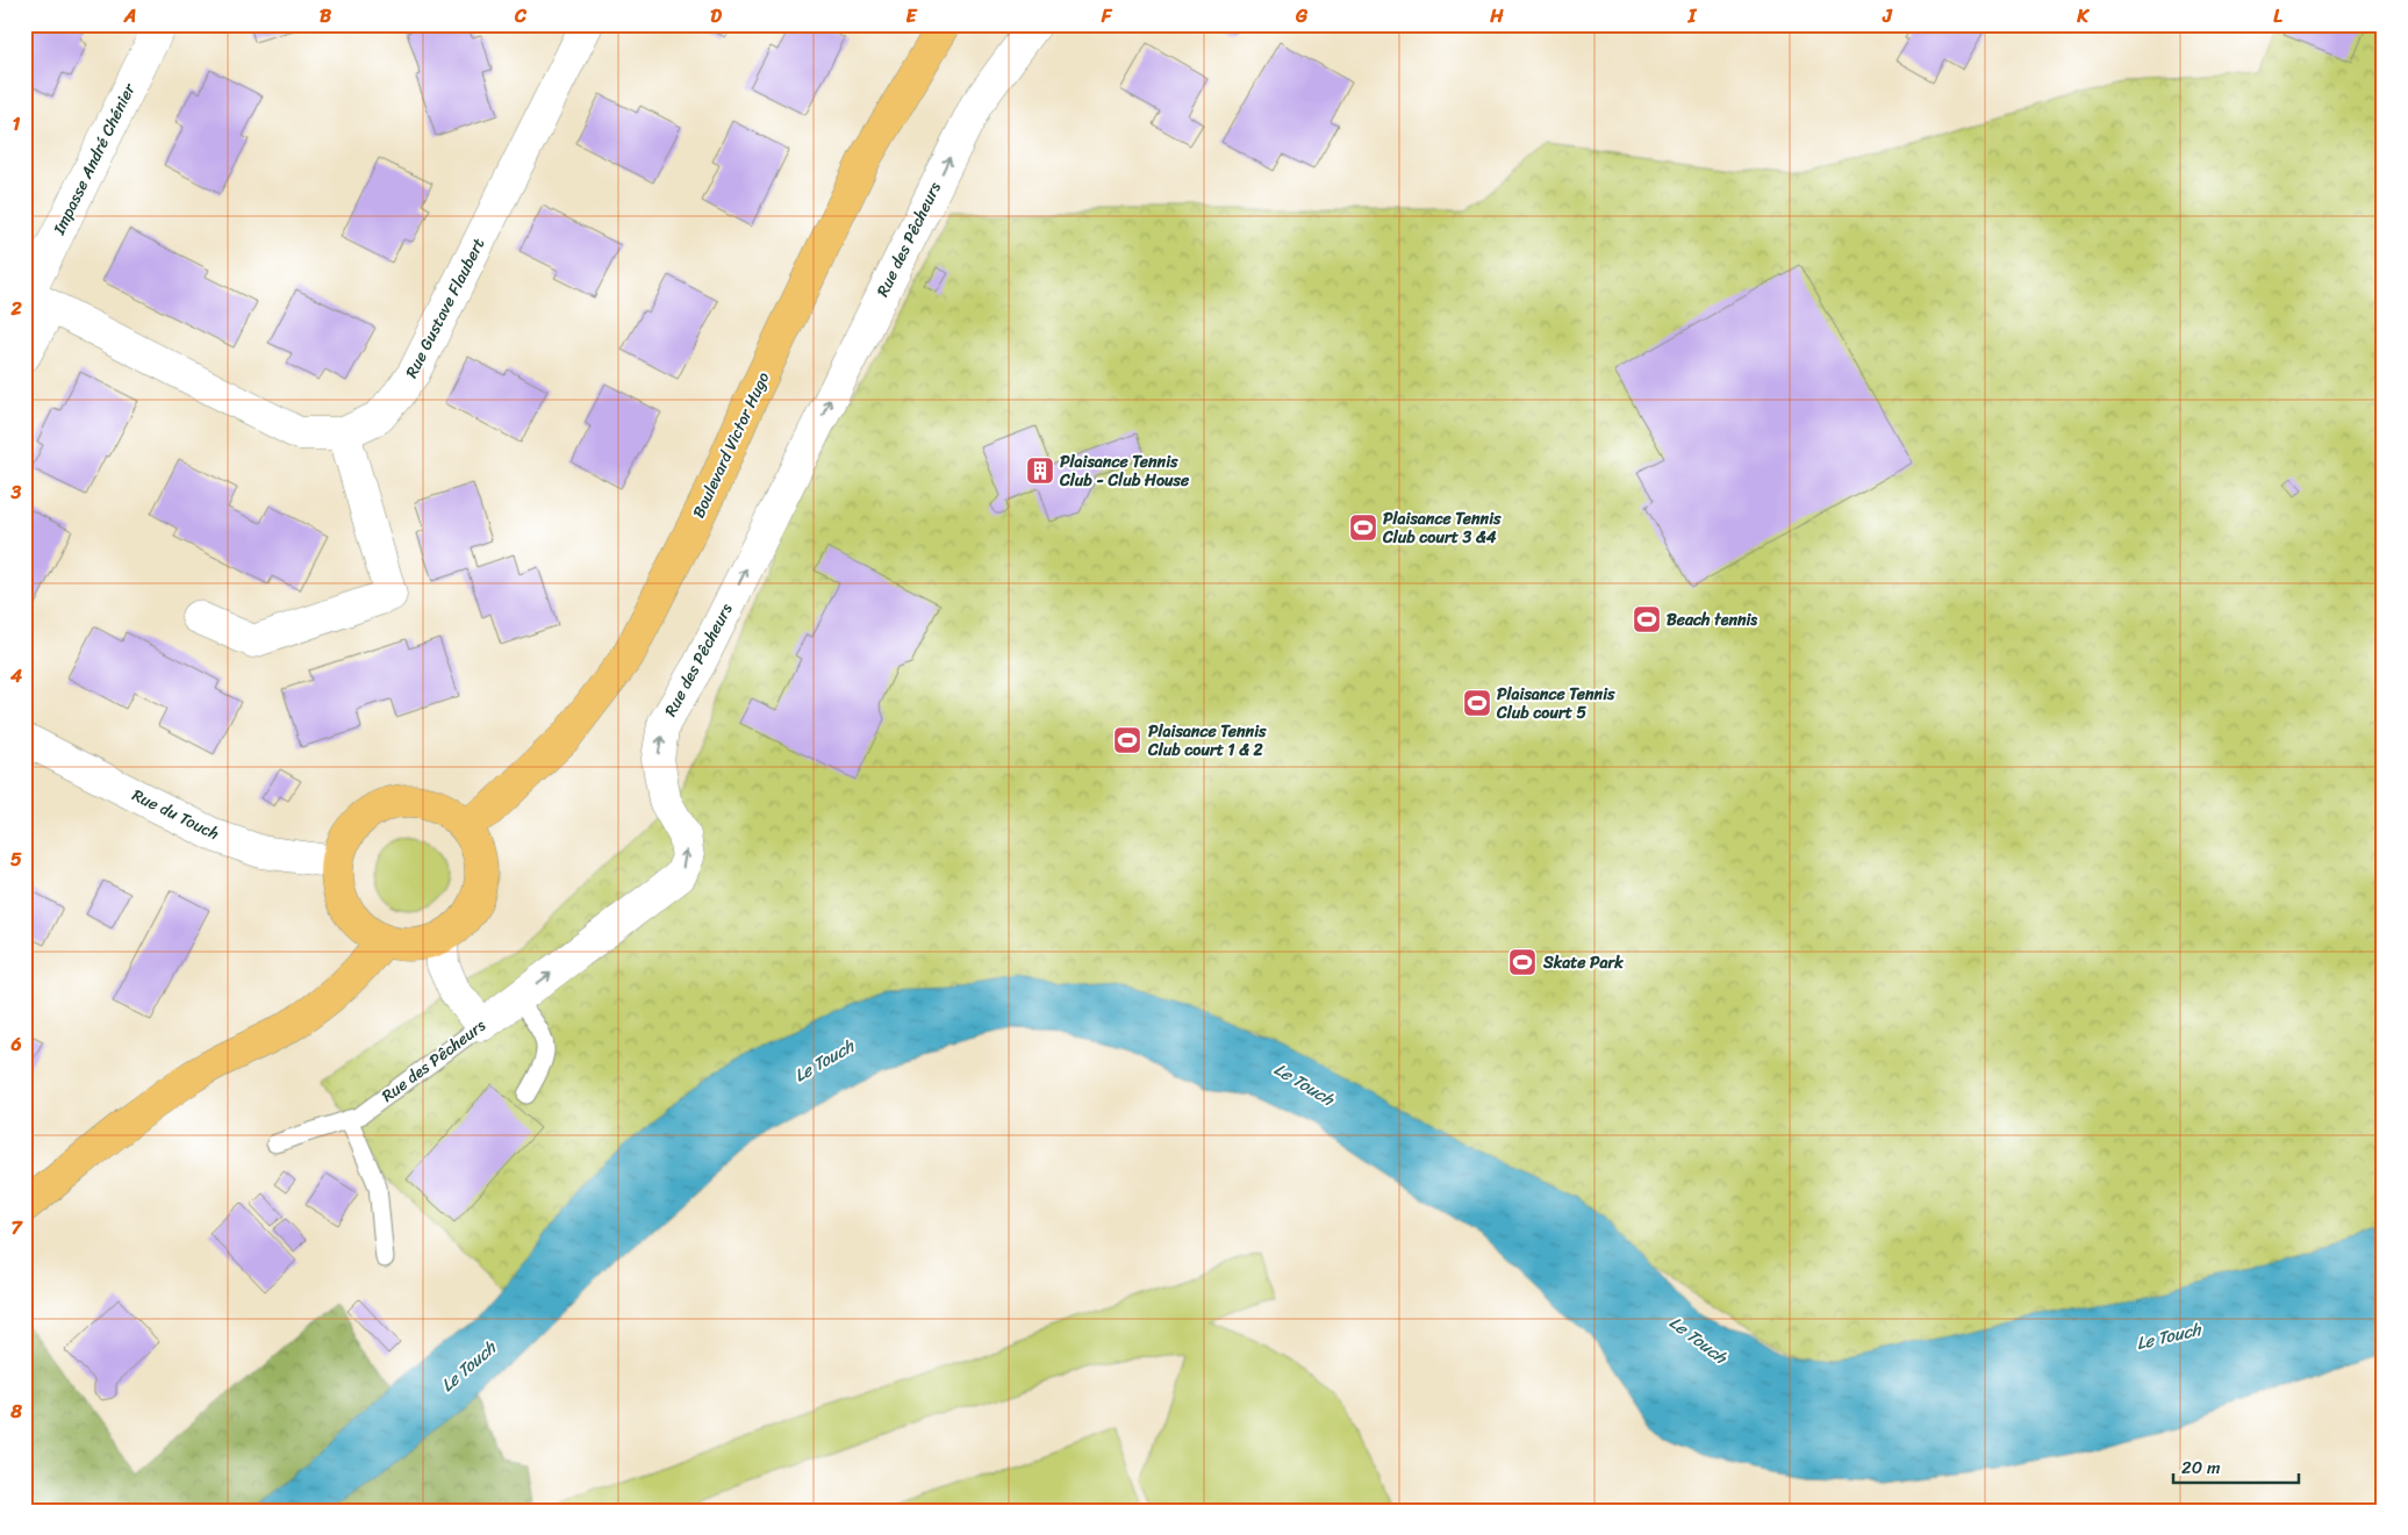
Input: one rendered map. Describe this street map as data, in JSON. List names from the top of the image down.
{
  "streets": {
    "main road": ["Boulevard Victor Hugo"],
    "street": [
      "Impasse André Chénier",
      "Rue des Pêcheurs",
      "Rue Gustave Flaubert",
      "Rue du Touch"
    ]
  },
  "crossings": [
    ["Impasse André Chénier", "Rue Gustave Flaubert"],
    ["Boulevard Victor Hugo", "Rue du Touch"]
  ],
  "one_way": ["Rue des Pêcheurs"],
  "water": ["Le Touch"],
  "places": {
    "building": ["Plaisance Tennis Club - Club House"],
    "sports": [
      "Plaisance Tennis Club court 3 &4",
      "Beach tennis",
      "Plaisance Tennis Club court 5",
      "Plaisance Tennis Club court 1 & 2",
      "Skate Park"
    ]
  },
  "scale_bar": "20 m",
  "grid": {
    "columns": [
      "A",
      "B",
      "C",
      "D",
      "E",
      "F",
      "G",
      "H",
      "I",
      "J",
      "K",
      "L"
    ],
    "rows": [
      "1",
      "2",
      "3",
      "4",
      "5",
      "6",
      "7",
      "8"
    ]
  }
}
